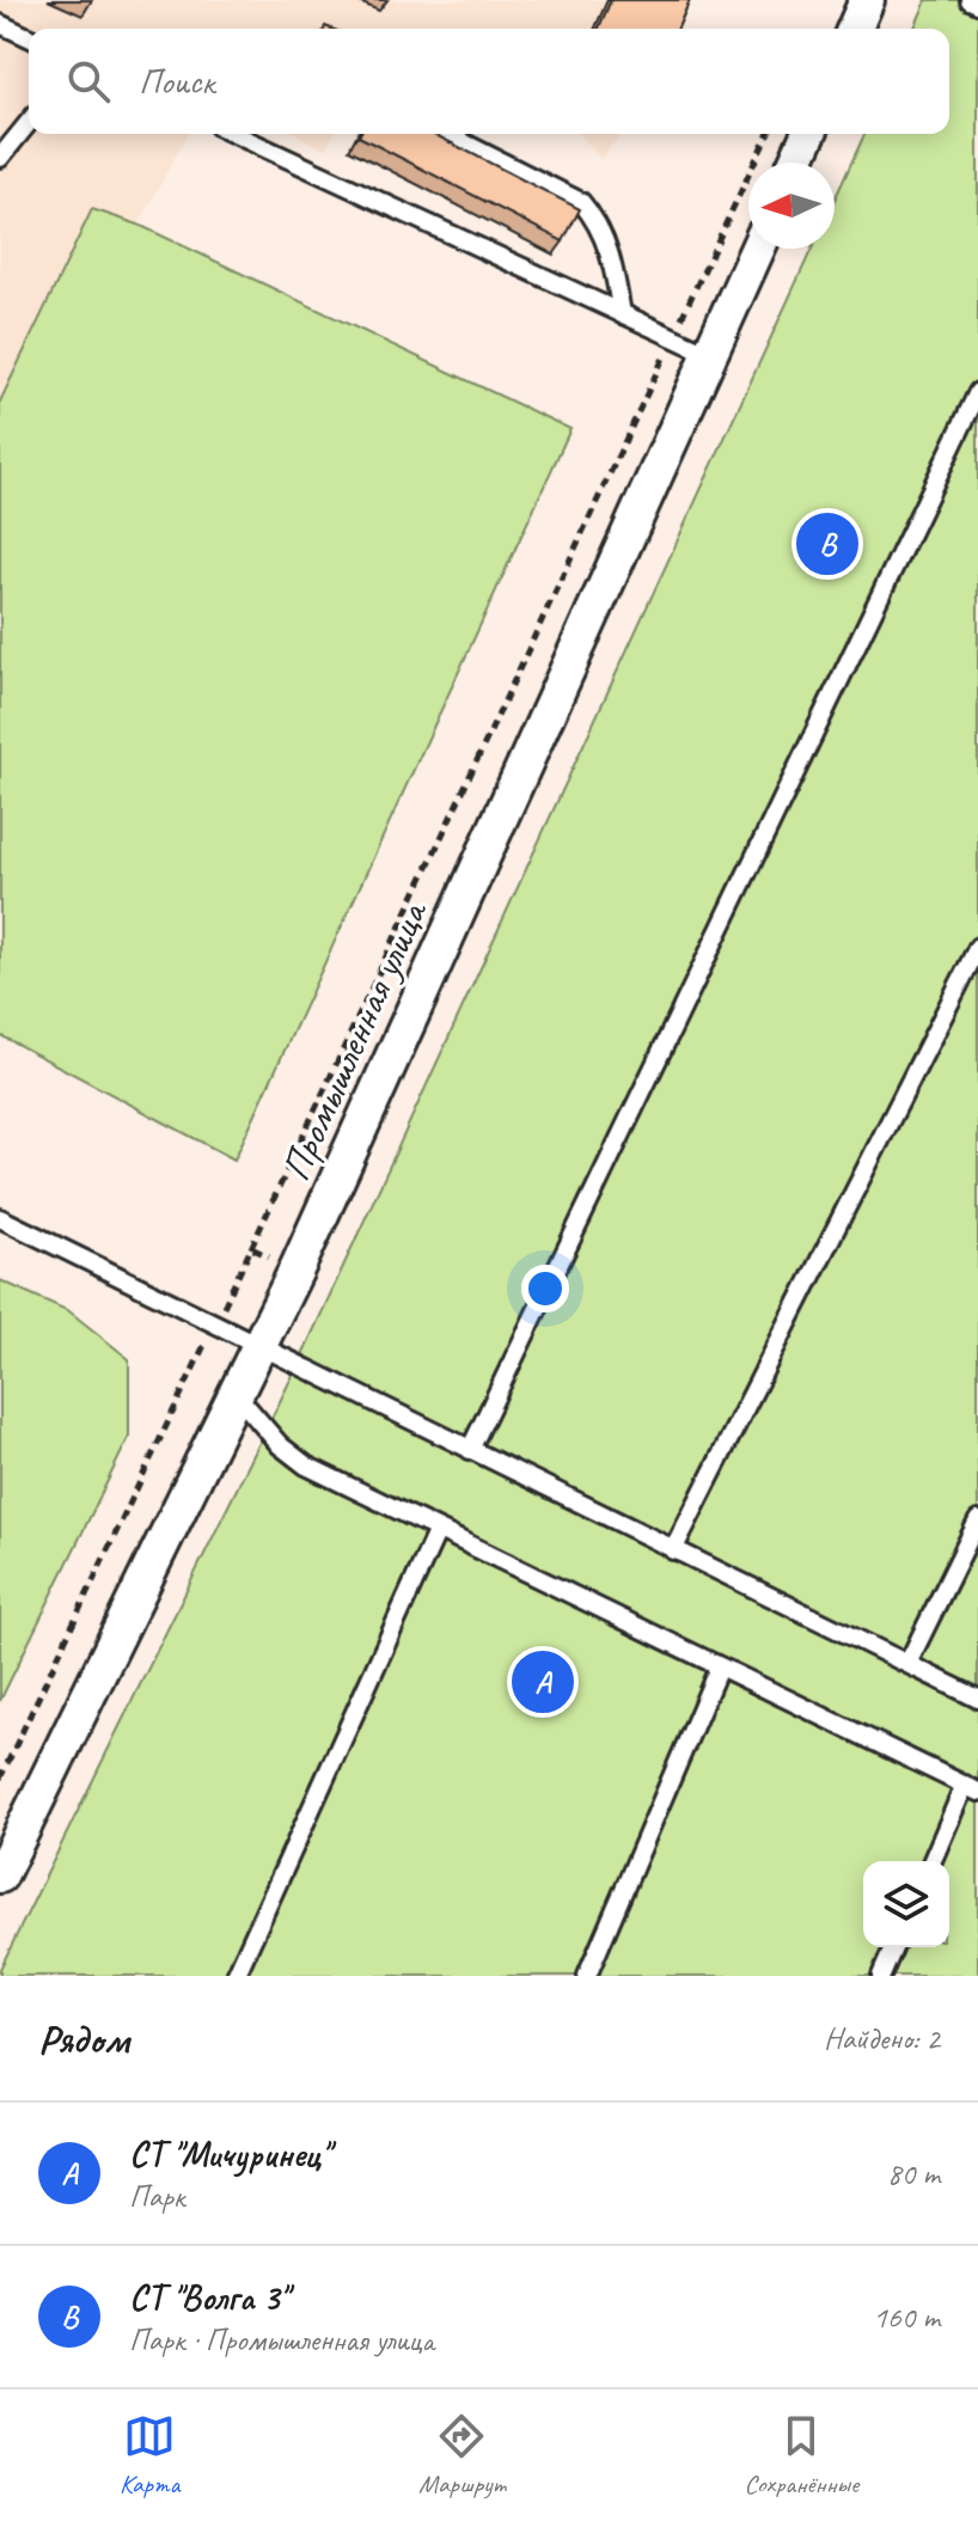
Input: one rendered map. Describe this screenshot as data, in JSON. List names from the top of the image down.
{
  "streets": {
    "street": ["Промышленная улица"]
  },
  "north": "left",
  "page": {
    "search": "Поиск",
    "pins": ["B", "A"],
    "heading": ["Рядом", "Найдено: 2"],
    "list": [
      {
        "mark": "A",
        "name": "СТ \"Мичуринец\"",
        "note": "Парк",
        "value": "80 m"
      },
      {
        "mark": "B",
        "name": "СТ \"Волга 3\"",
        "note": "Парк · Промышленная улица",
        "value": "160 m"
      }
    ],
    "nav": ["Карта", "Маршрут", "Сохранённые"]
  }
}
